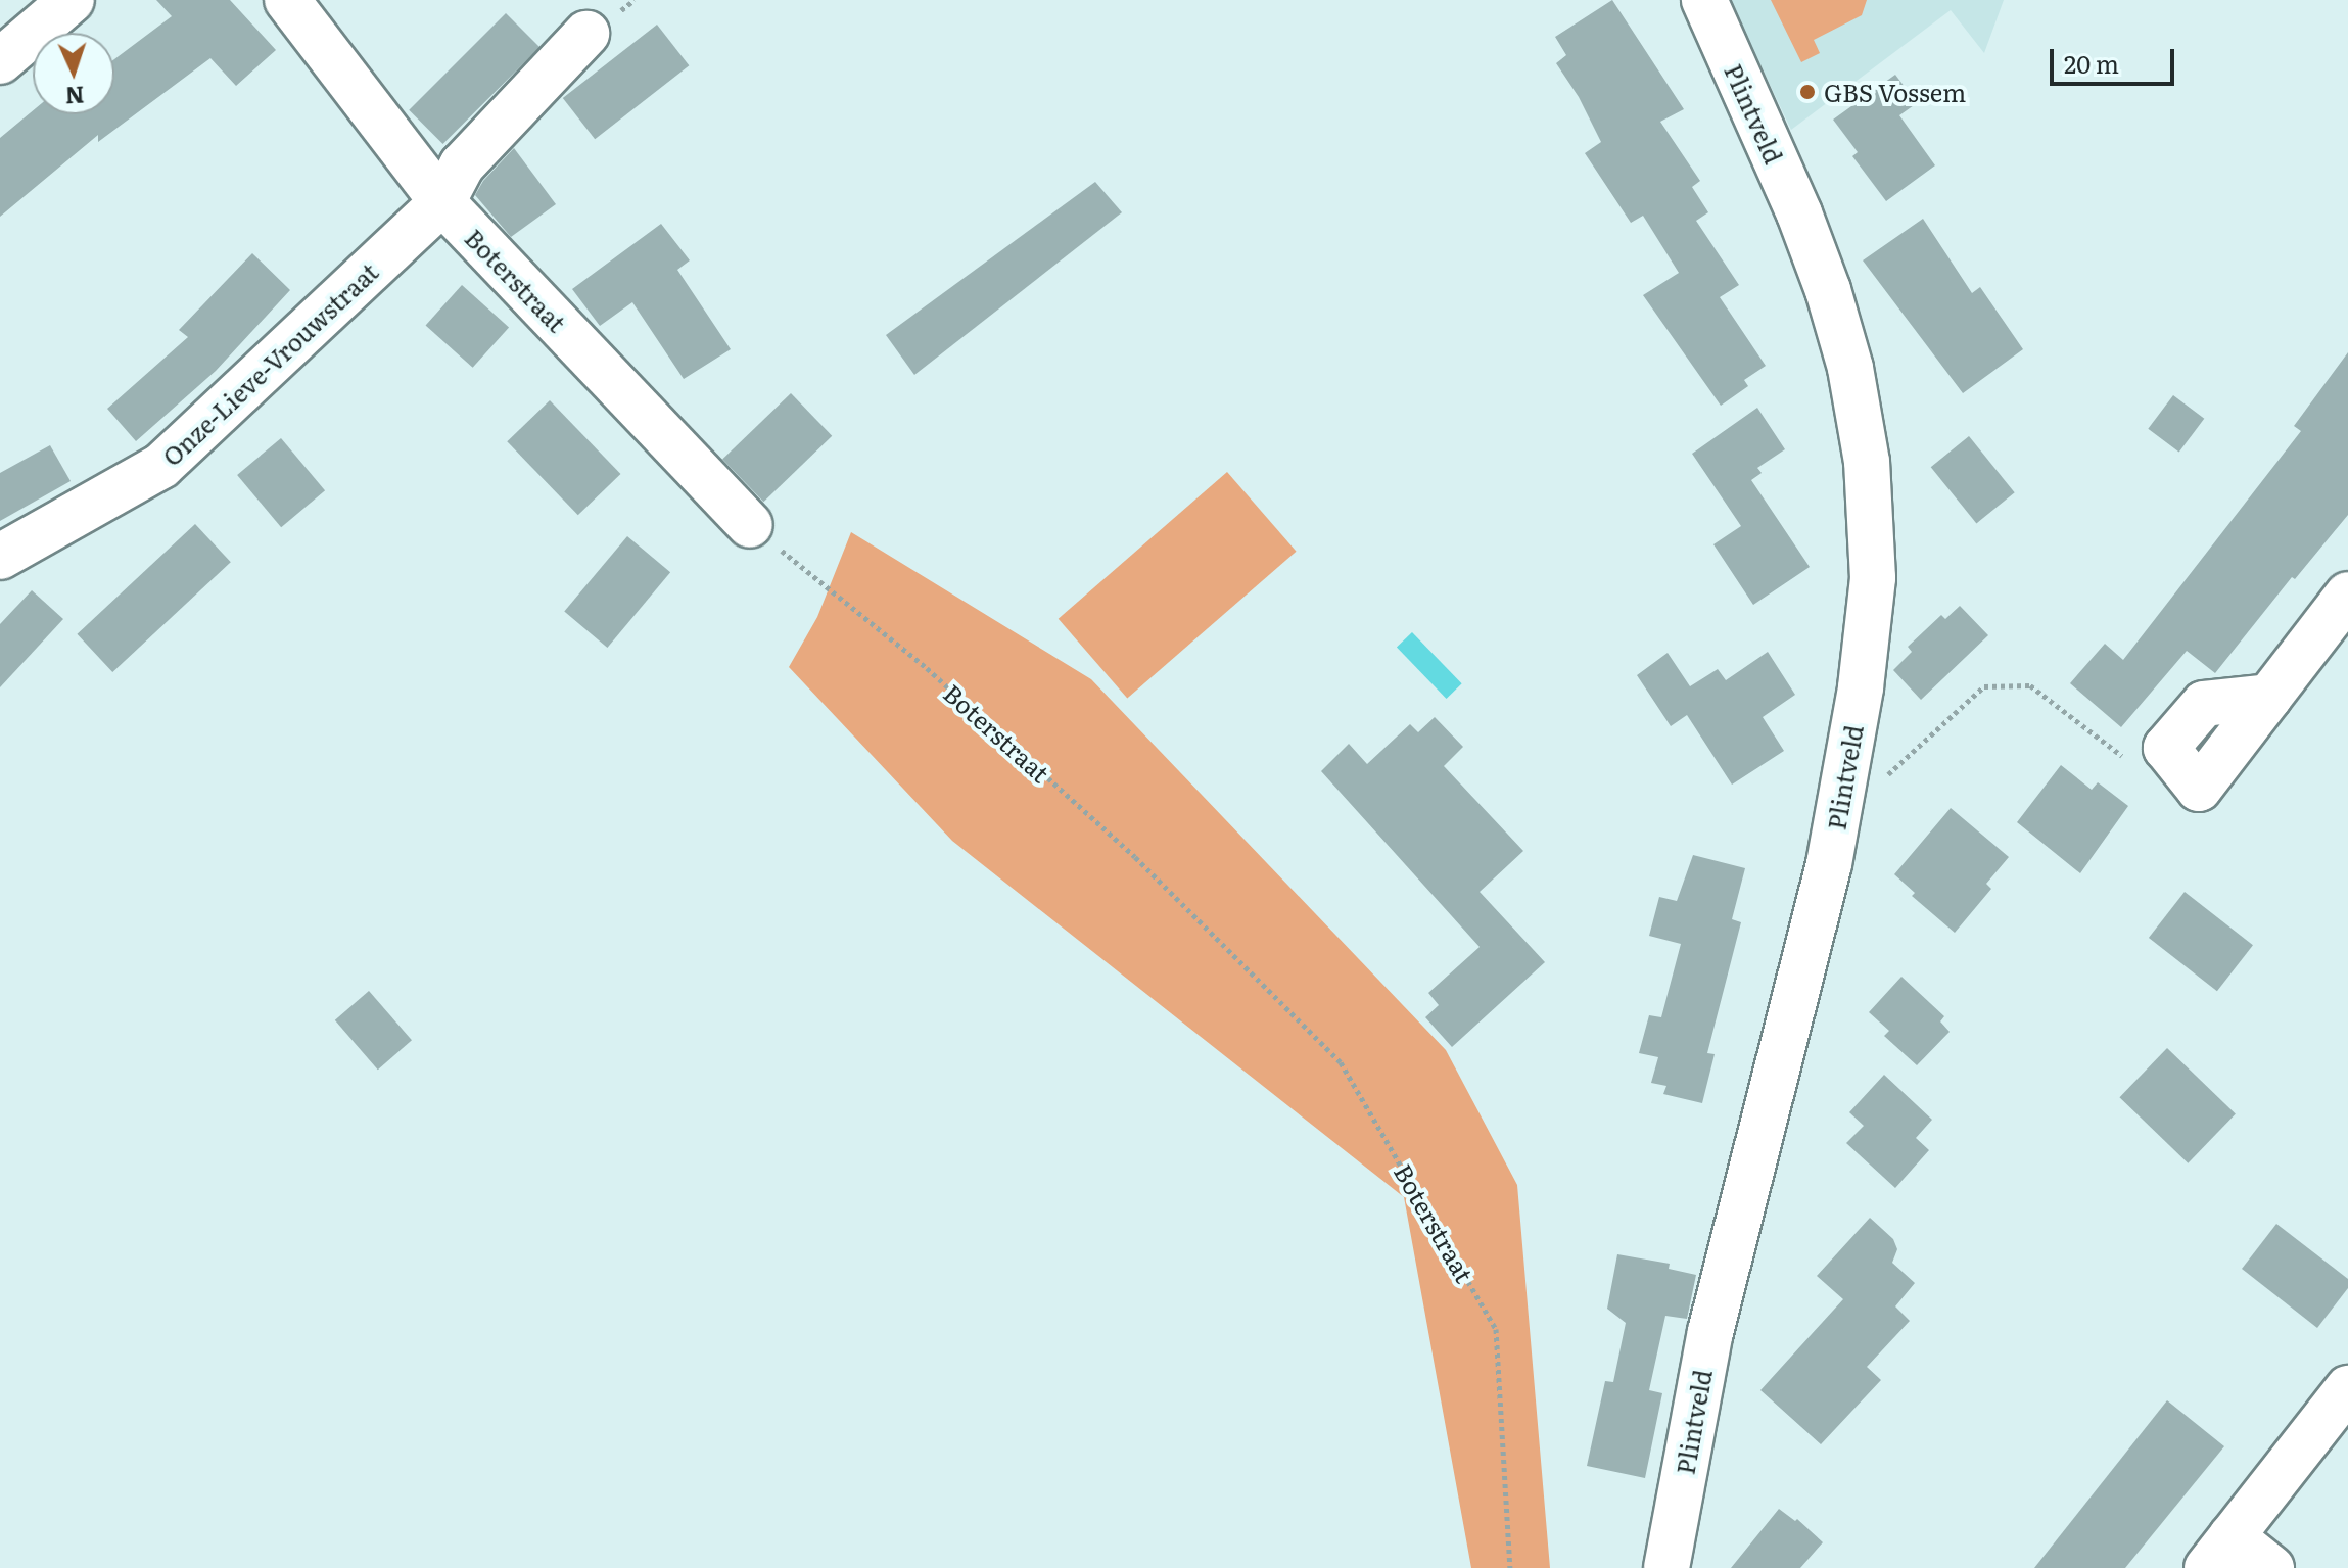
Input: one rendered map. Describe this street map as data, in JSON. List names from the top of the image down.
{
  "streets": {
    "street": ["Plintveld", "Boterstraat", "Onze-Lieve-Vrouwstraat"]
  },
  "crossings": [
    ["Boterstraat", "Onze-Lieve-Vrouwstraat"]
  ],
  "places": ["GBS Vossem"],
  "scale_bar": "20 m",
  "north": "bottom"
}
